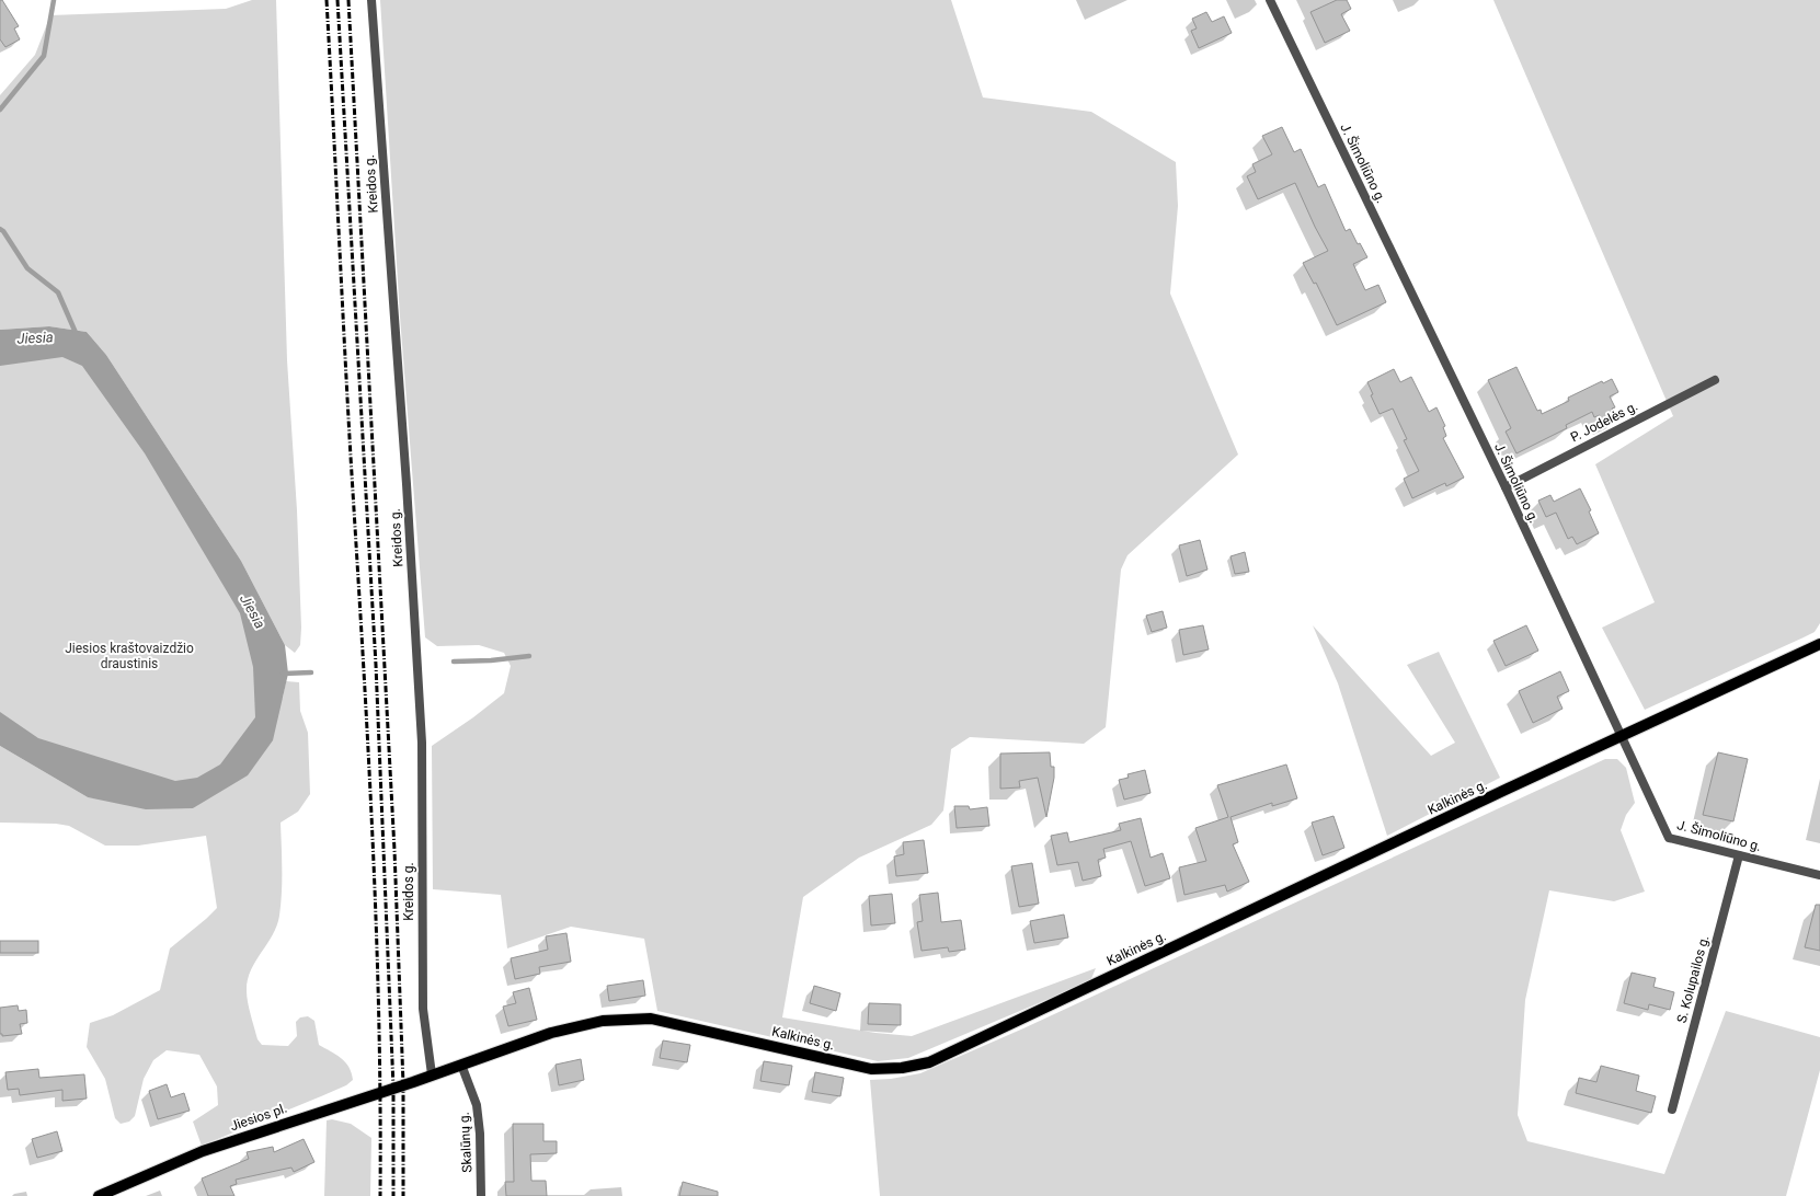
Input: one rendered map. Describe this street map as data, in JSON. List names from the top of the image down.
{
  "streets": {
    "main road": ["Kalkinės g.", "Jiesios pl."],
    "street": [
      "J. Šimoliūno g.",
      "Kreidos g.",
      "P. Jodelės g.",
      "S. Kolupailos g.",
      "Skalūnų g."
    ]
  },
  "crossings": [
    ["J. Šimoliūno g.", "P. Jodelės g."],
    ["J. Šimoliūno g.", "Kalkinės g."],
    ["J. Šimoliūno g.", "S. Kolupailos g."],
    ["Kreidos g.", "Kalkinės g."],
    ["Kreidos g.", "Jiesios pl."],
    ["Kalkinės g.", "Jiesios pl."],
    ["Kalkinės g.", "Skalūnų g."]
  ],
  "water": ["Jiesia"],
  "parks": ["Jiesios kraštovaizdžio draustinis"]
}
